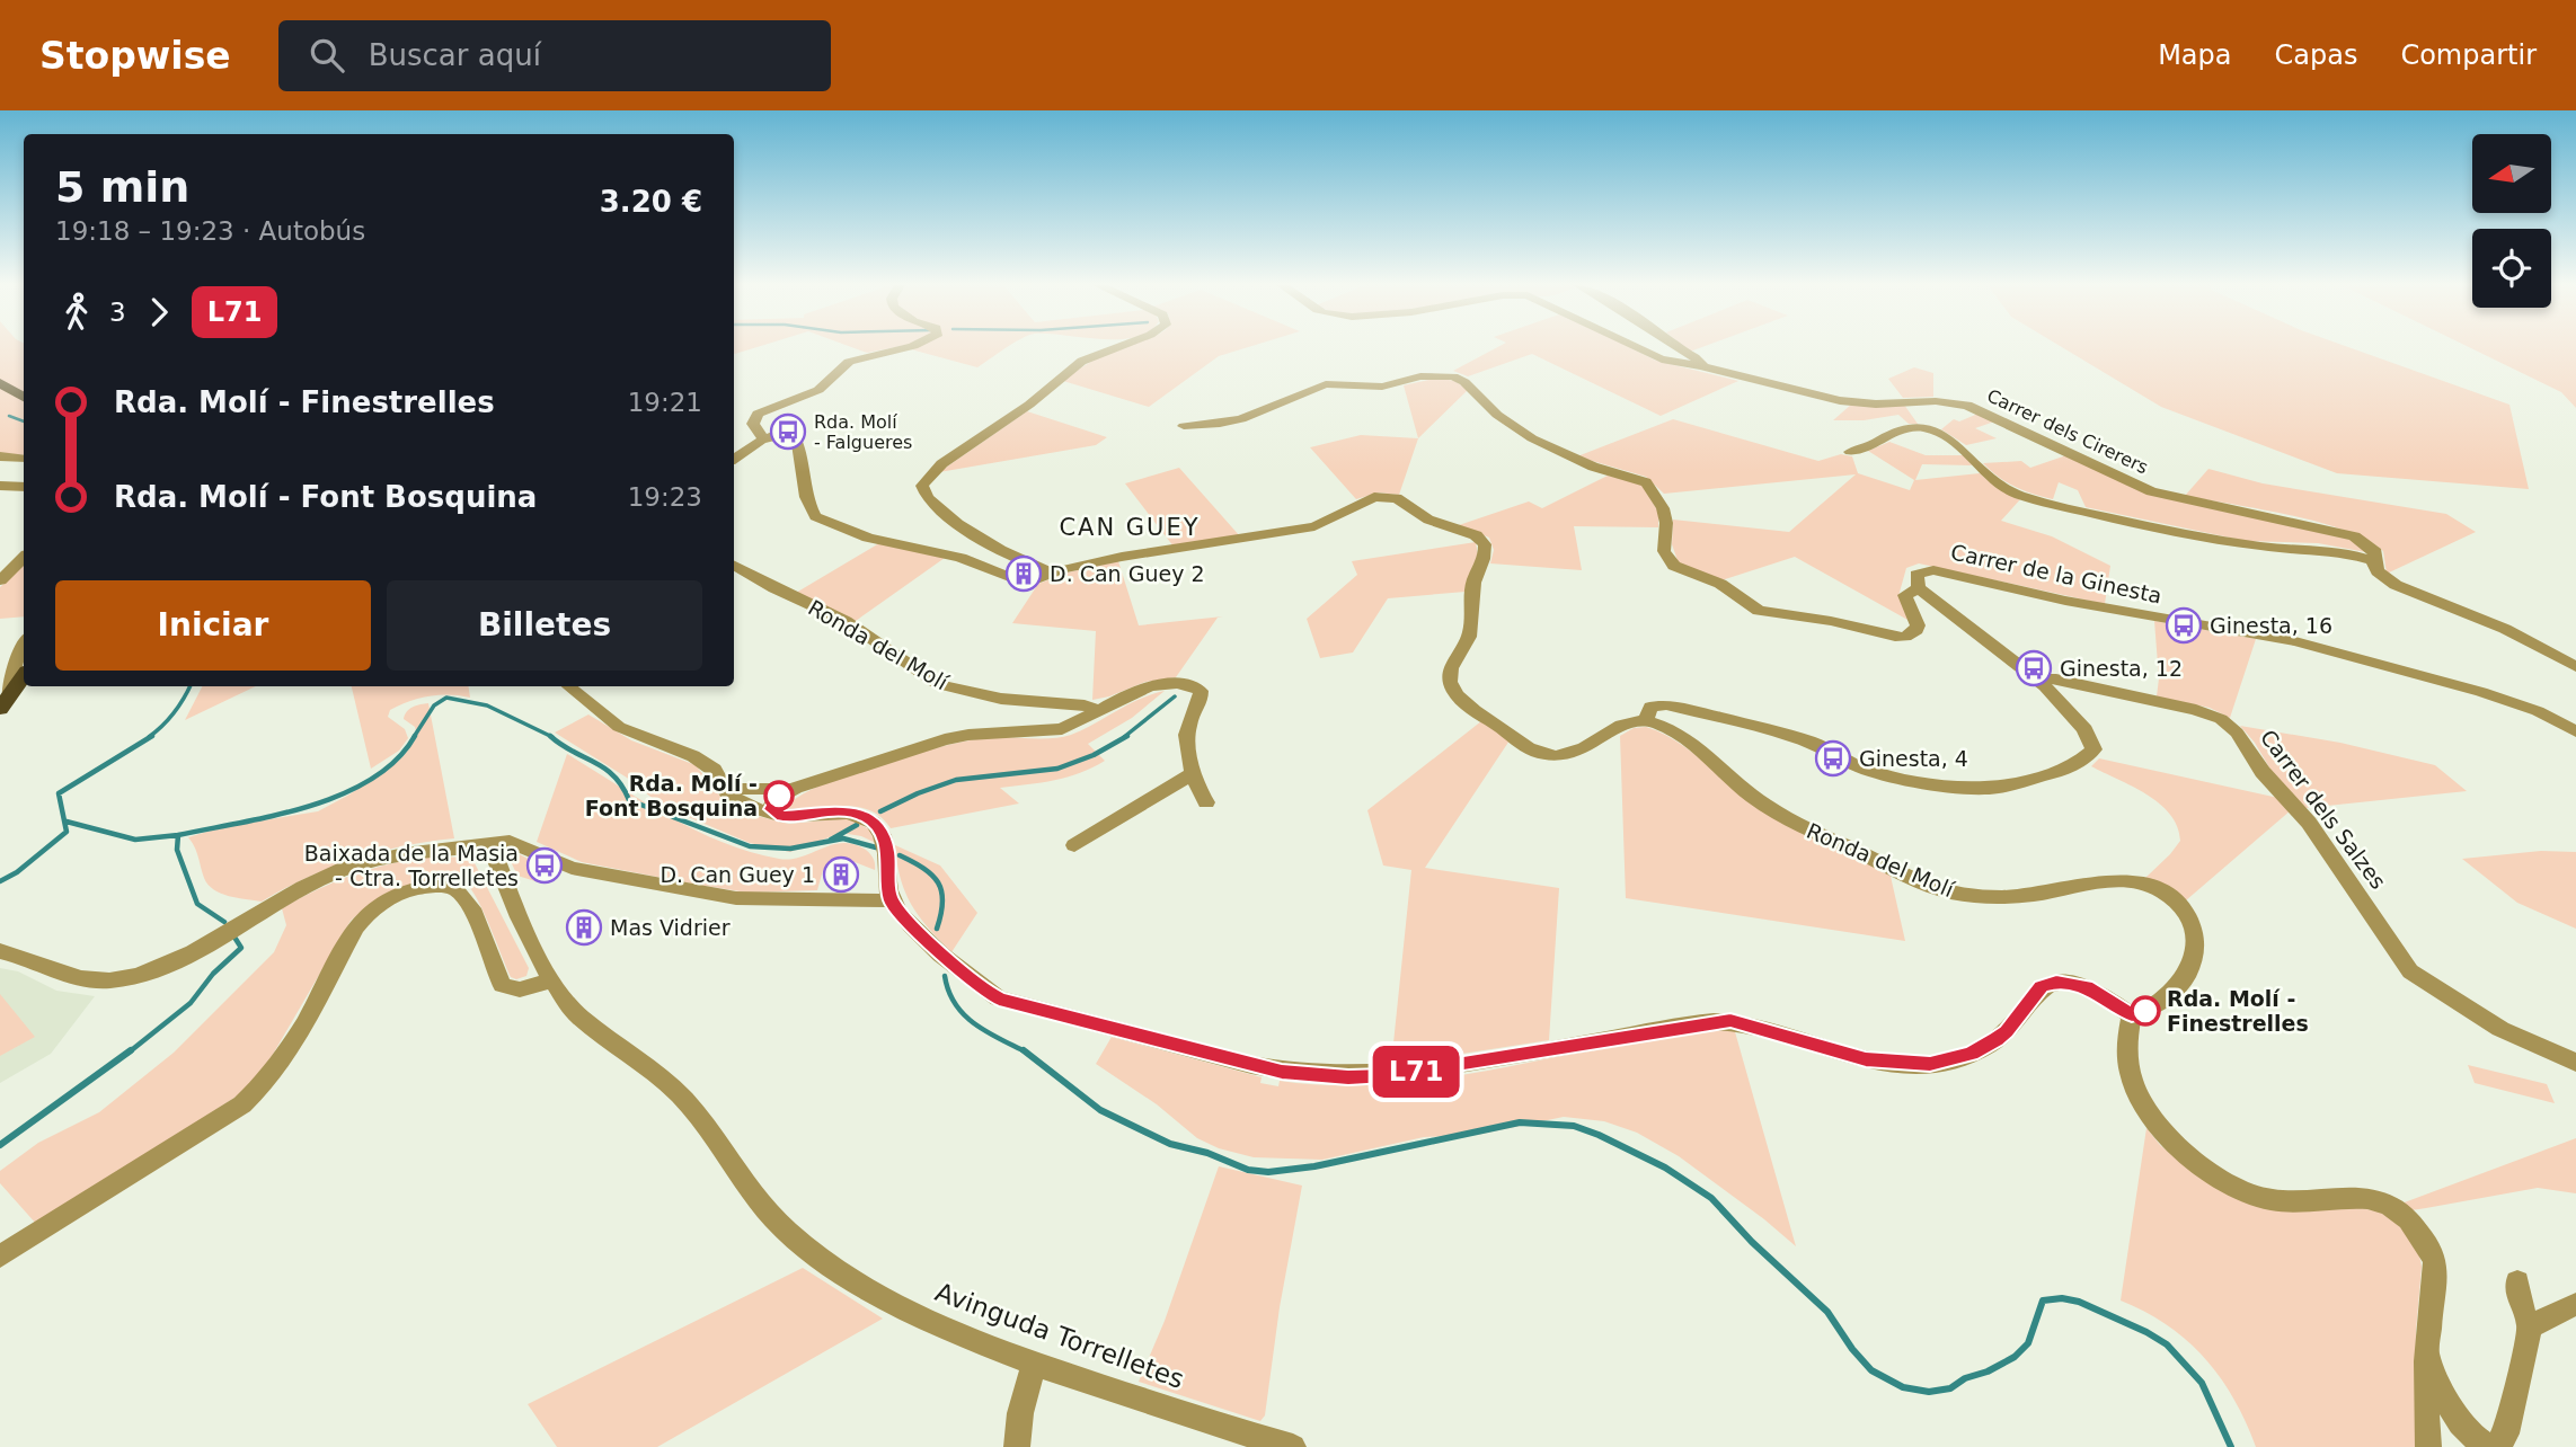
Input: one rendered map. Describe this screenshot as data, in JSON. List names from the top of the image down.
{
  "streets": {
    "street": [
      "Carrer dels Cirerers",
      "Carrer de la Ginesta",
      "Ronda del Molí",
      "Carrer dels Salzes",
      "Avinguda Torrelletes"
    ]
  },
  "districts": ["CAN GUEY"],
  "places": {
    "bus stop": [
      "Rda. Molí - Falgueres",
      "Ginesta, 16",
      "Ginesta, 12",
      "Ginesta, 4",
      "Baixada de la Masia - Ctra. Torrelletes"
    ],
    "building": ["D. Can Guey 2", "D. Can Guey 1", "Mas Vidrier"],
    "other": ["Rda. Molí - Font Bosquina", "Rda. Molí - Finestrelles"]
  },
  "lines": ["bus line L71"],
  "north": "left",
  "page": {
    "header": "Stopwise",
    "search": "Buscar aquí",
    "nav": ["Mapa", "Capas", "Compartir"],
    "on_map": "L71",
    "heading": ["5 min", "19:18 – 19:23 · Autobús", "3.20 €"],
    "legs": ["3", "L71"],
    "list": [
      {
        "name": "Rda. Molí - Finestrelles",
        "value": "19:21"
      },
      {
        "name": "Rda. Molí - Font Bosquina",
        "value": "19:23"
      }
    ],
    "buttons": ["Iniciar", "Billetes"]
  }
}
